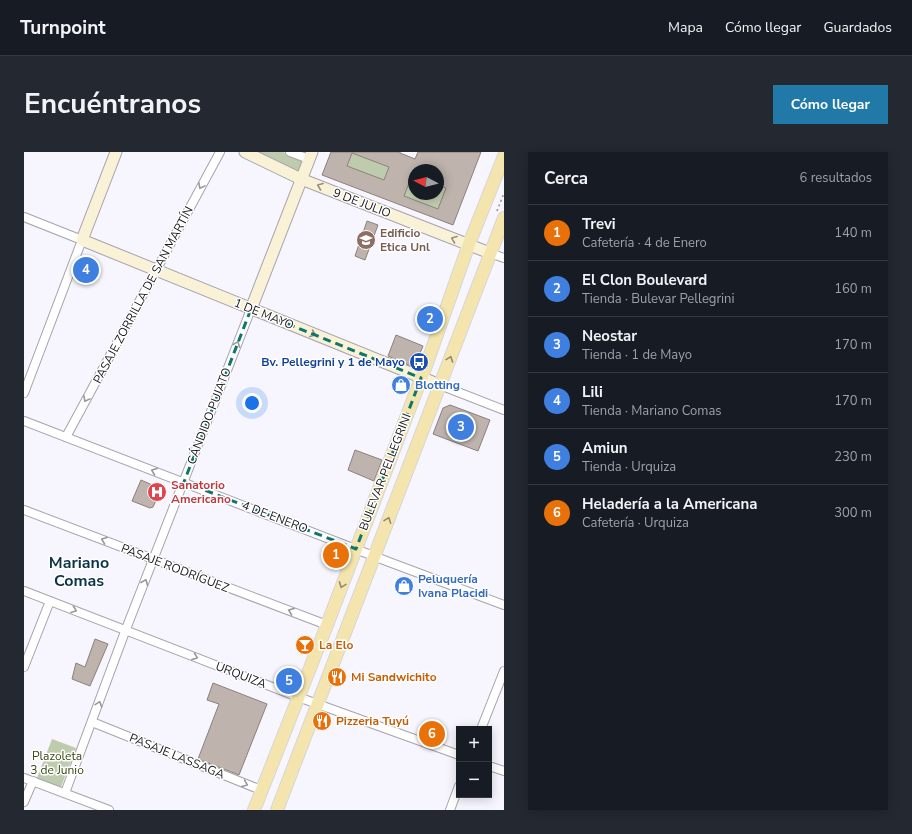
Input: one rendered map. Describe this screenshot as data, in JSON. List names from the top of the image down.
{
  "streets": {
    "main road": [
      "9 DE JULIO",
      "1 DE MAYO",
      "CÁNDIDO PUJATO",
      "BULEVAR PELLEGRINI"
    ],
    "street": [
      "PASAJE ZORRILLA DE SAN MARTÍN",
      "4 DE ENERO",
      "PASAJE RODRÍGUEZ",
      "URQUIZA",
      "PASAJE LASSAGA"
    ]
  },
  "crossings": [
    ["9 DE JULIO", "CÁNDIDO PUJATO"],
    ["9 DE JULIO", "BULEVAR PELLEGRINI"],
    ["PASAJE ZORRILLA DE SAN MARTÍN", "1 DE MAYO"],
    ["PASAJE ZORRILLA DE SAN MARTÍN", "4 DE ENERO"],
    ["1 DE MAYO", "CÁNDIDO PUJATO"],
    ["1 DE MAYO", "BULEVAR PELLEGRINI"],
    ["CÁNDIDO PUJATO", "4 DE ENERO"],
    ["CÁNDIDO PUJATO", "PASAJE RODRÍGUEZ"],
    ["CÁNDIDO PUJATO", "URQUIZA"],
    ["CÁNDIDO PUJATO", "PASAJE LASSAGA"],
    ["BULEVAR PELLEGRINI", "4 DE ENERO"],
    ["BULEVAR PELLEGRINI", "PASAJE RODRÍGUEZ"],
    ["BULEVAR PELLEGRINI", "URQUIZA"],
    ["BULEVAR PELLEGRINI", "PASAJE LASSAGA"]
  ],
  "one_way": [
    "9 DE JULIO",
    "1 DE MAYO",
    "CÁNDIDO PUJATO",
    "PASAJE RODRÍGUEZ",
    "URQUIZA",
    "PASAJE LASSAGA"
  ],
  "districts": ["Mariano Comas"],
  "parks": ["Plazoleta 3 de Junio"],
  "places": {
    "school or university": ["Edificio Etica Unl"],
    "bus stop": ["Bv. Pellegrini y 1 de Mayo"],
    "shop": ["Blotting", "Peluquería Ivana Placidi"],
    "hospital": ["Sanatorio Americano"],
    "bar": ["La Elo"],
    "restaurant": ["Mi Sandwichito", "Pizzeria Tuyú"]
  },
  "north": "left",
  "page": {
    "header": "Turnpoint",
    "nav": ["Mapa", "Cómo llegar", "Guardados"],
    "title": "Encuéntranos",
    "buttons": "Cómo llegar",
    "heading": ["Cerca", "6 resultados"],
    "list": [
      {
        "mark": "1",
        "name": "Trevi",
        "note": "Cafetería · 4 de Enero",
        "value": "140 m"
      },
      {
        "mark": "2",
        "name": "El Clon Boulevard",
        "note": "Tienda · Bulevar Pellegrini",
        "value": "160 m"
      },
      {
        "mark": "3",
        "name": "Neostar",
        "note": "Tienda · 1 de Mayo",
        "value": "170 m"
      },
      {
        "mark": "4",
        "name": "Lili",
        "note": "Tienda · Mariano Comas",
        "value": "170 m"
      },
      {
        "mark": "5",
        "name": "Amiun",
        "note": "Tienda · Urquiza",
        "value": "230 m"
      },
      {
        "mark": "6",
        "name": "Heladería a la Americana",
        "note": "Cafetería · Urquiza",
        "value": "300 m"
      }
    ],
    "pins": [
      "4",
      "2",
      "3",
      "1",
      "5",
      "6"
    ],
    "map_buttons": ["+", "−"]
  }
}
